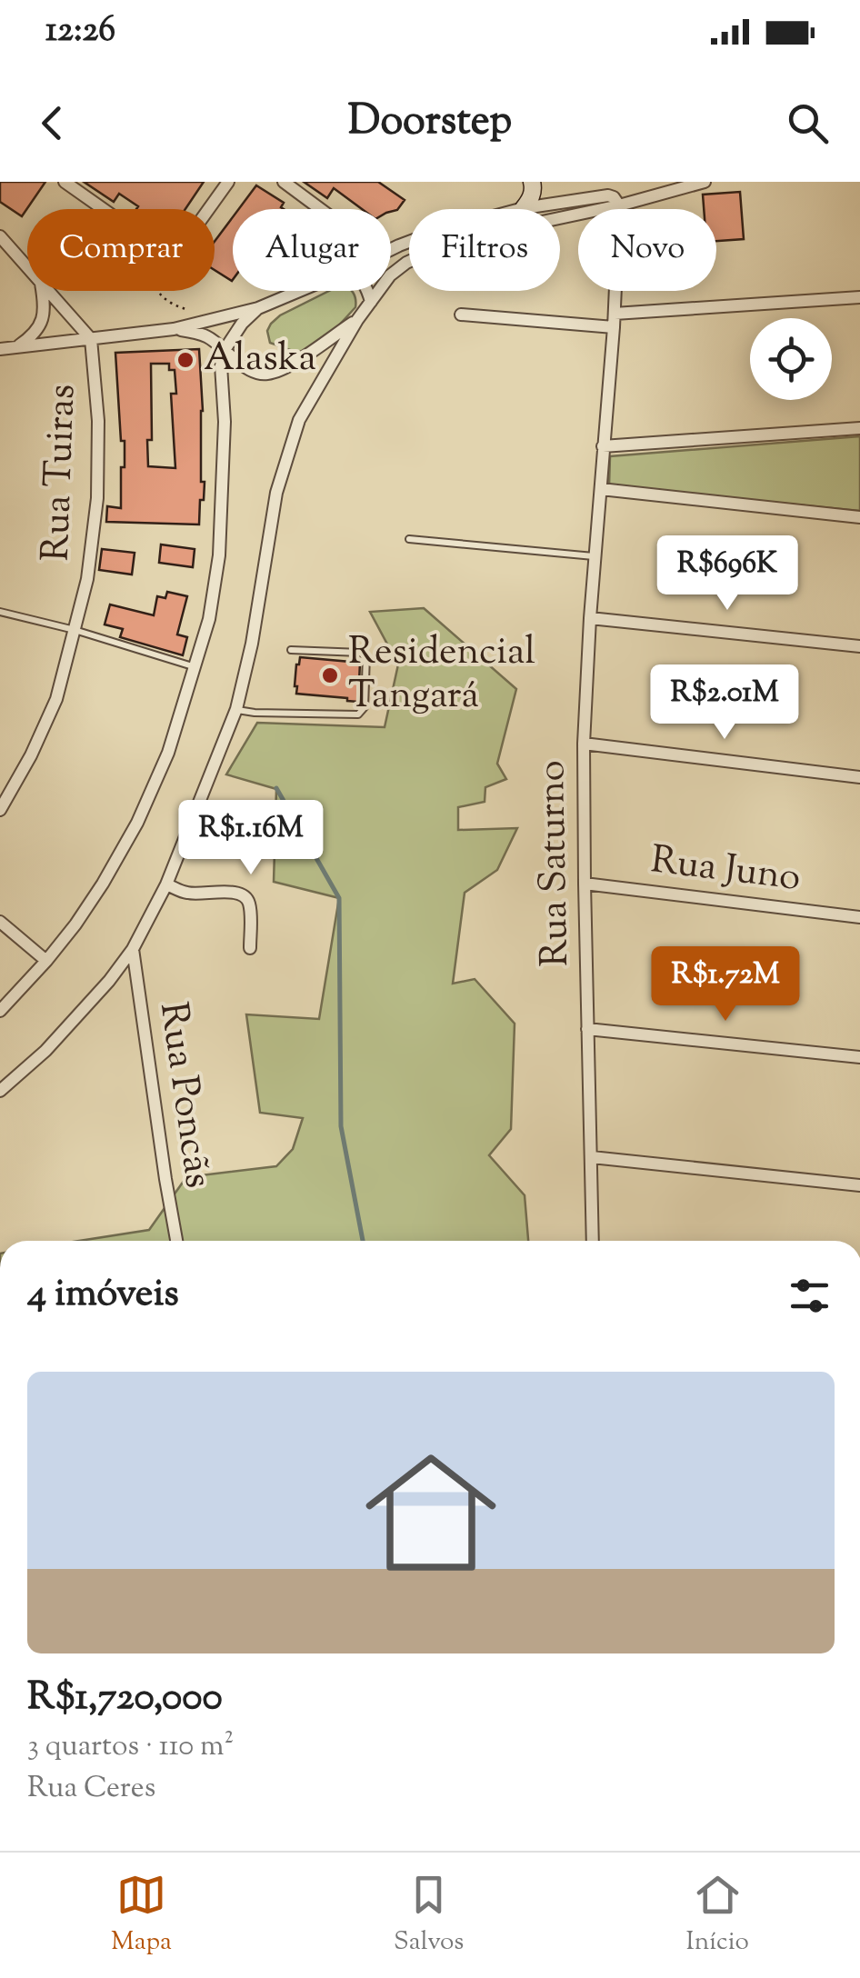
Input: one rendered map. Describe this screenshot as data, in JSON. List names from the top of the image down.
{
  "streets": {
    "street": [
      "Rua Tuiras",
      "Rua Saturno",
      "Rua Juno",
      "Rua Poncãs"
    ]
  },
  "crossings": [
    ["Rua Saturno", "Rua Juno"]
  ],
  "places": ["Alaska", "Residencial Tangará"],
  "page": {
    "status": "12:26",
    "header": "Doorstep",
    "chip": [
      "Comprar",
      "Alugar",
      "Filtros",
      "Novo"
    ],
    "price": [
      "R$696K",
      "R$2.01M",
      "R$1.16M",
      "R$1.72M"
    ],
    "heading": "4 imóveis",
    "list": [
      {
        "name": "R$1,720,000",
        "note": "3 quartos · 110 m² · Rua Ceres"
      }
    ],
    "tabs": ["Mapa", "Salvos", "Início"]
  }
}
